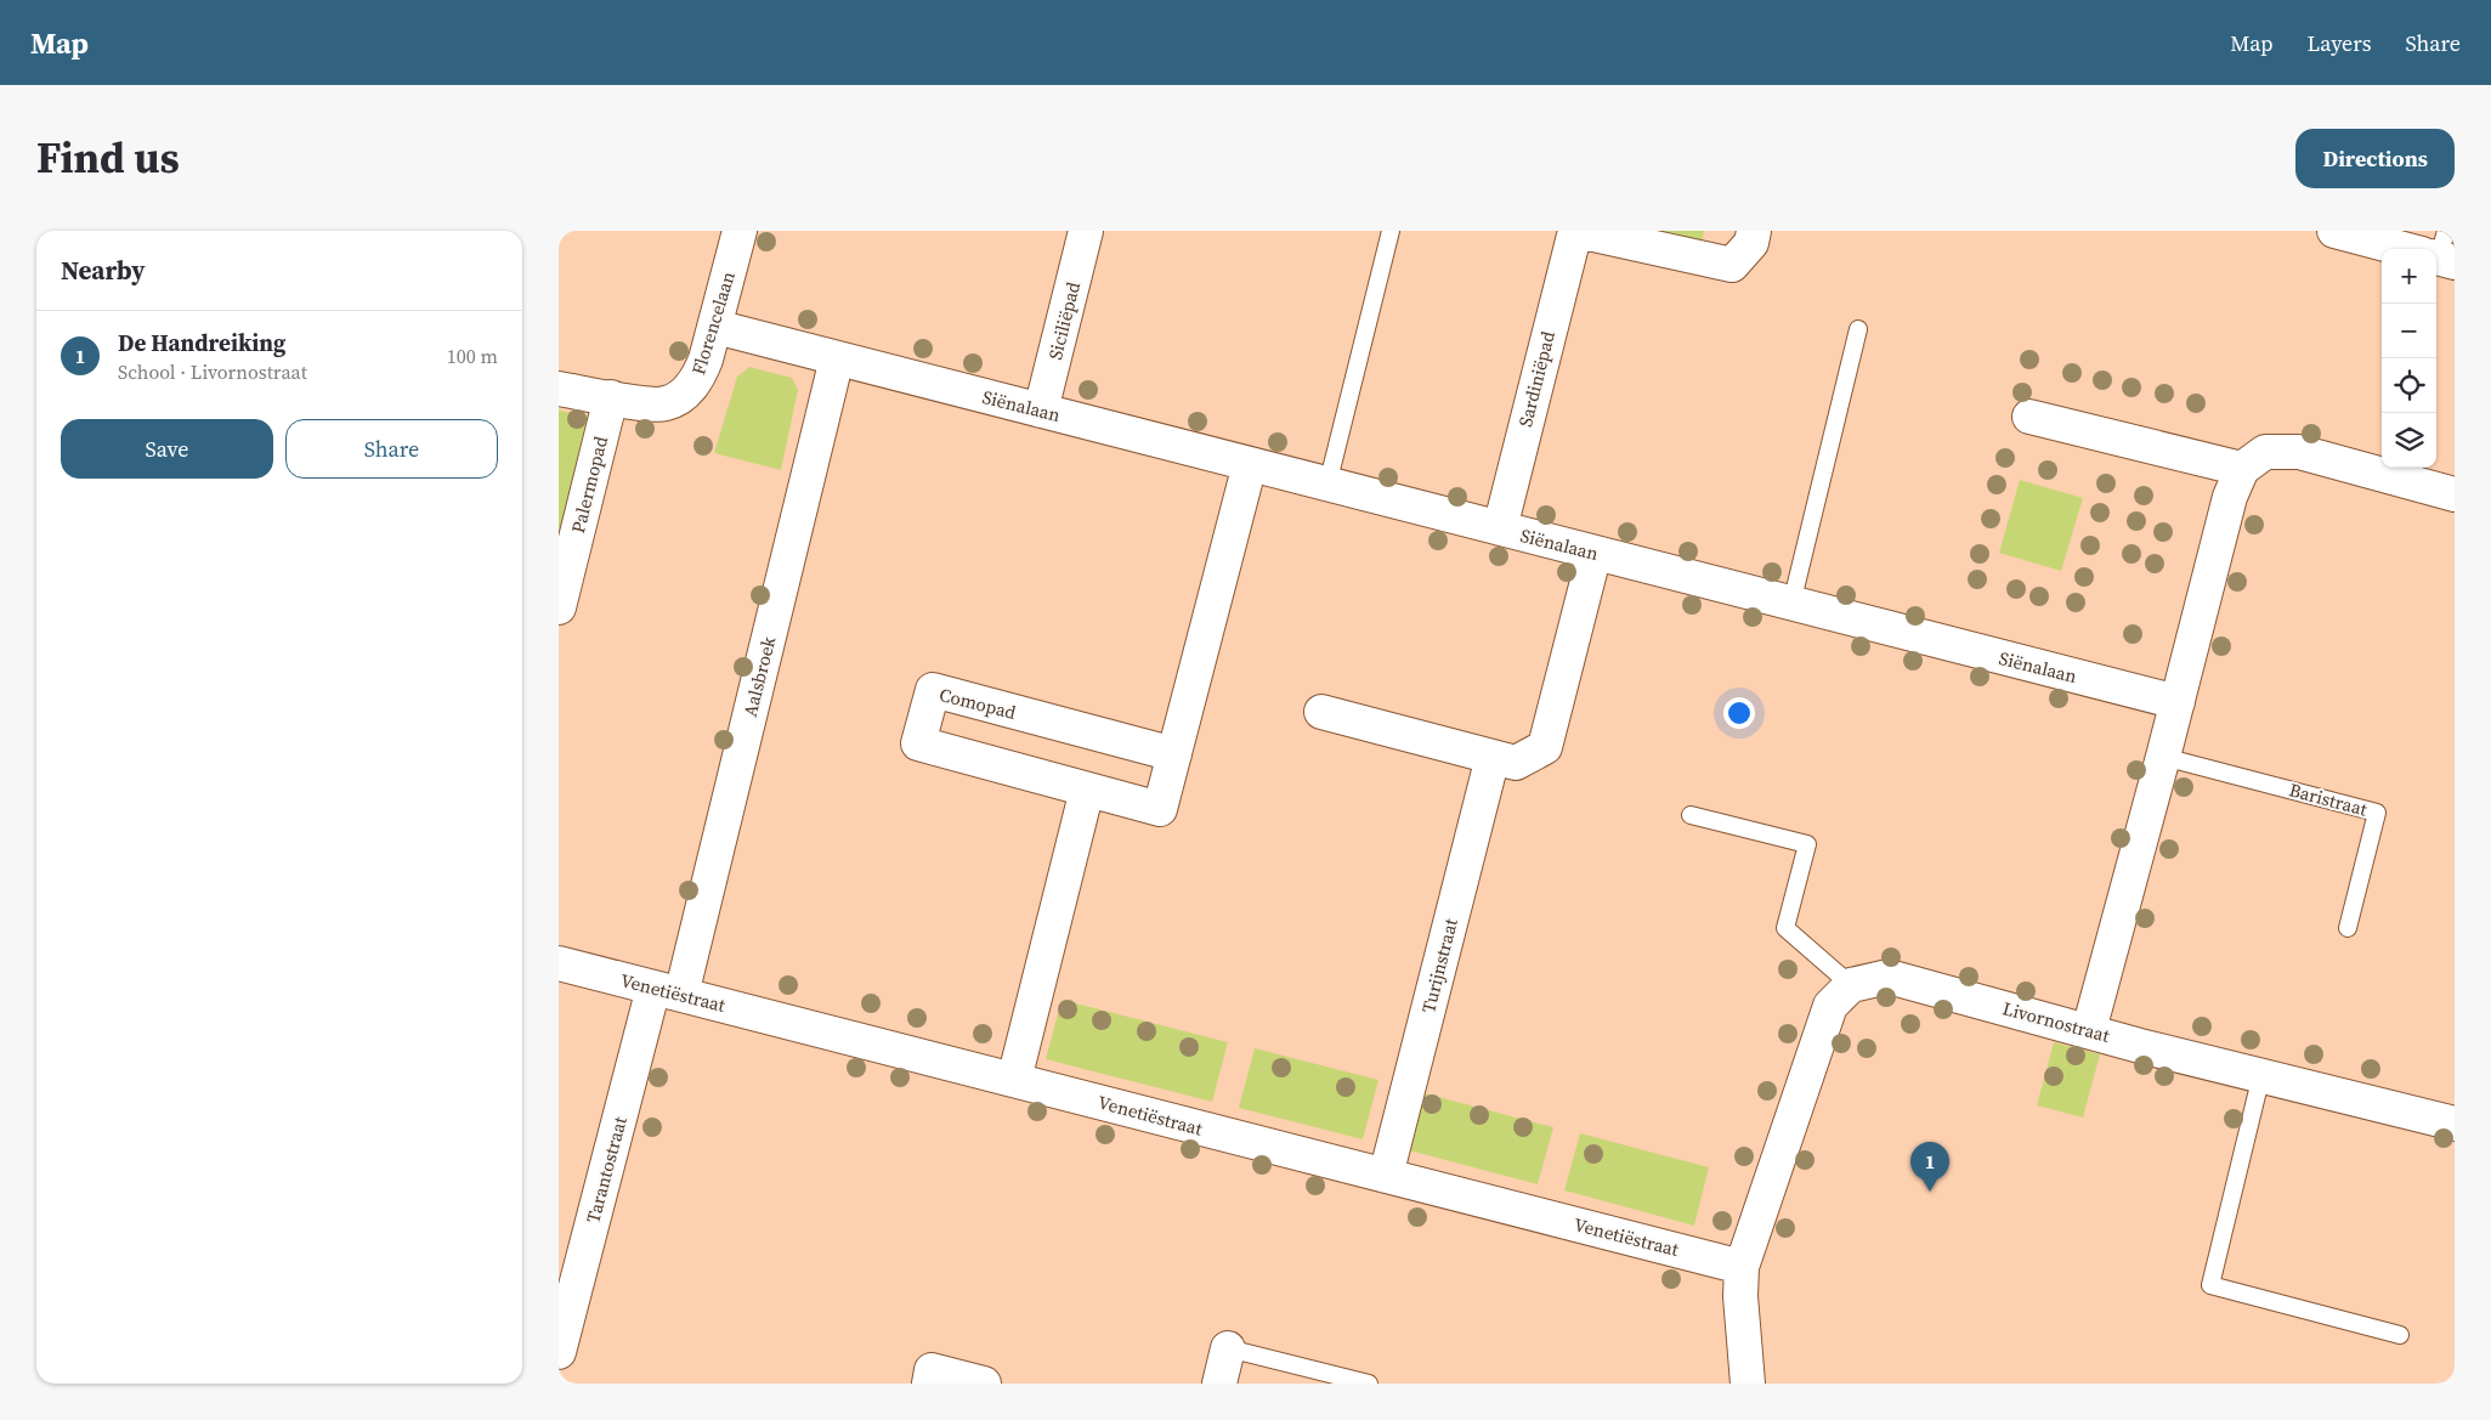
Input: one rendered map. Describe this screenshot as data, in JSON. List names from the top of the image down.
{
  "streets": {
    "street": [
      "Siciliëpad",
      "Florencelaan",
      "Sardiniëpad",
      "Siënalaan",
      "Palermopad",
      "Aalsbroek",
      "Comopad",
      "Turijnstraat",
      "Venetiëstraat",
      "Livornostraat",
      "Tarantostraat"
    ],
    "lane": ["Baristraat"]
  },
  "crossings": [
    ["Siciliëpad", "Siënalaan"],
    ["Florencelaan", "Siënalaan"],
    ["Florencelaan", "Palermopad"],
    ["Sardiniëpad", "Siënalaan"],
    ["Siënalaan", "Aalsbroek"],
    ["Siënalaan", "Comopad"],
    ["Aalsbroek", "Venetiëstraat"],
    ["Aalsbroek", "Tarantostraat"],
    ["Turijnstraat", "Venetiëstraat"],
    ["Venetiëstraat", "Tarantostraat"]
  ],
  "page": {
    "header": "Map",
    "nav": ["Map", "Layers", "Share"],
    "title": "Find us",
    "buttons": [
      "Directions",
      ["Save", "Share"]
    ],
    "heading": "Nearby",
    "map_buttons": ["+", "−"],
    "list": [
      {
        "mark": "1",
        "name": "De Handreiking",
        "note": "School · Livornostraat",
        "value": "100 m"
      }
    ],
    "pins": "1"
  }
}
